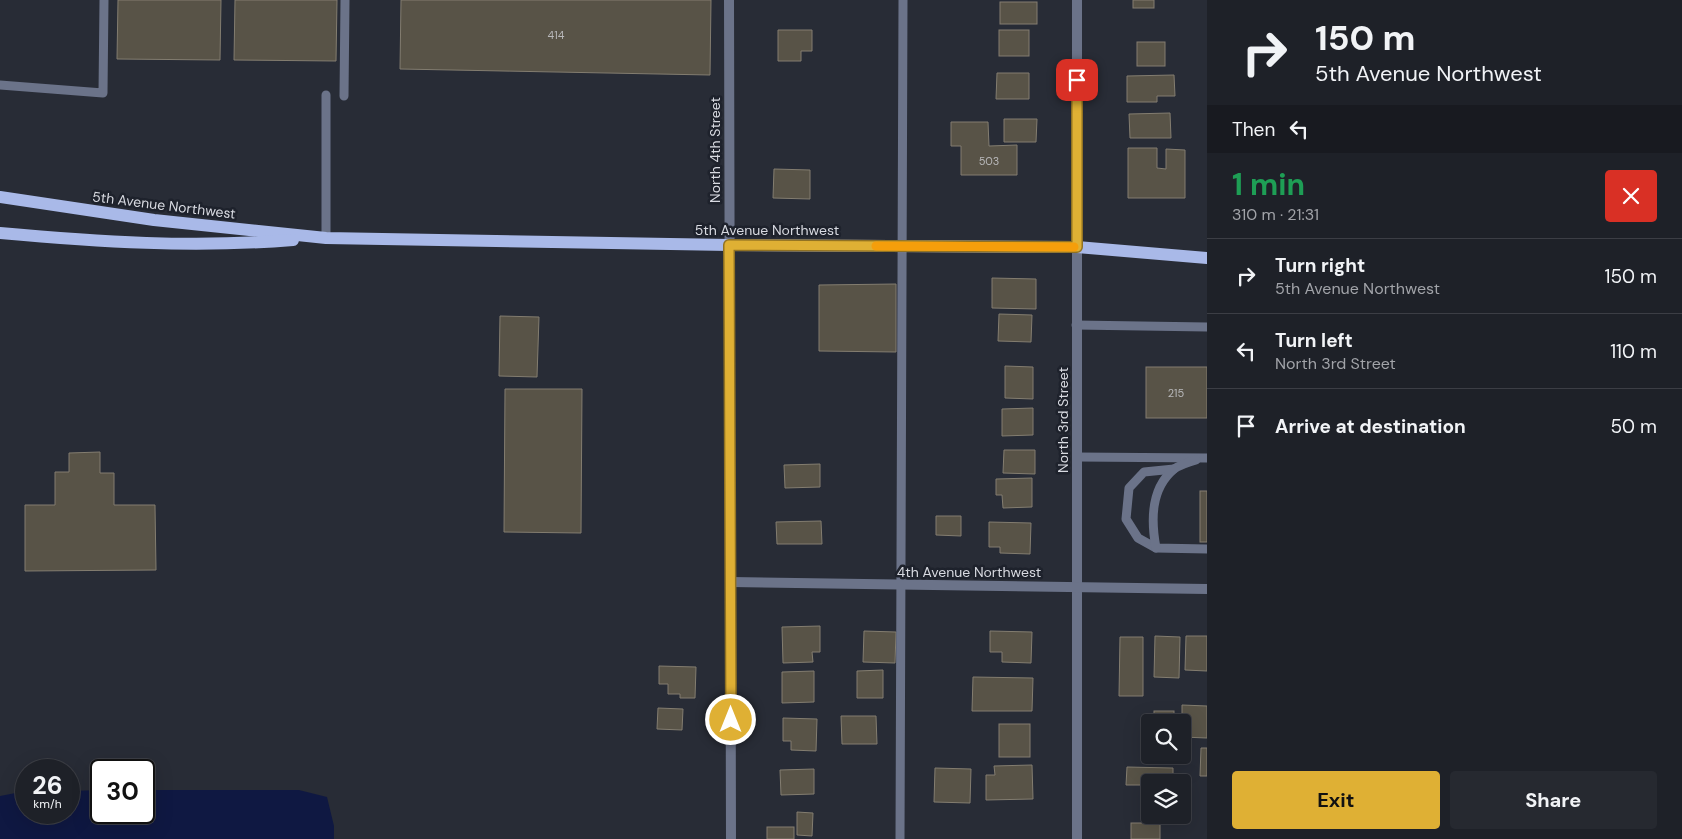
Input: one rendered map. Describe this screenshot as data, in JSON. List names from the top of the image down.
{
  "streets": {
    "main road": ["5th Avenue Northwest"],
    "street": ["North 4th Street", "North 3rd Street", "4th Avenue Northwest"]
  },
  "crossings": [
    ["North 4th Street", "5th Avenue Northwest"],
    ["North 4th Street", "4th Avenue Northwest"],
    ["5th Avenue Northwest", "North 3rd Street"],
    ["North 3rd Street", "4th Avenue Northwest"]
  ],
  "house_numbers": ["414", "503", "215"],
  "page": {
    "turn": ["150 m", "5th Avenue Northwest"],
    "then": "Then",
    "heading": ["1 min", "310 m · 21:31"],
    "list": [
      {
        "name": "Turn right",
        "note": "5th Avenue Northwest",
        "value": "150 m"
      },
      {
        "name": "Turn left",
        "note": "North 3rd Street",
        "value": "110 m"
      },
      {
        "name": "Arrive at destination",
        "value": "50 m"
      }
    ],
    "speed": "26 km/h",
    "limit": "30",
    "buttons": ["Exit", "Share"]
  }
}
